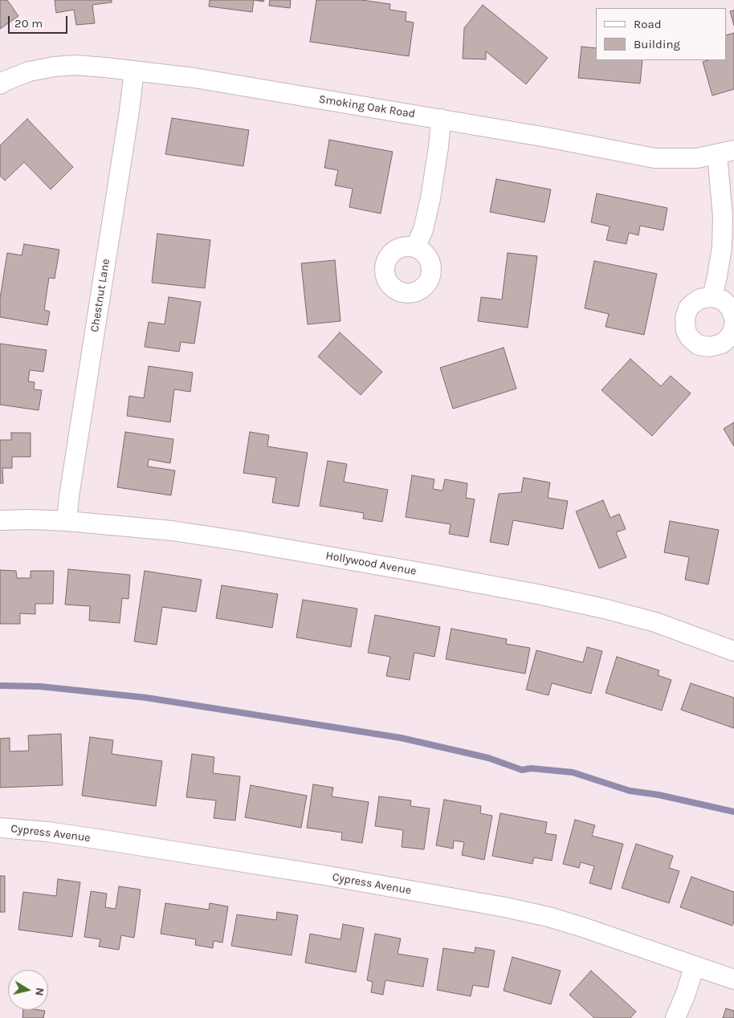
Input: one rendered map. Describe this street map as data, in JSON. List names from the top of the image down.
{
  "streets": {
    "street": [
      "Smoking Oak Road",
      "Chestnut Lane",
      "Hollywood Avenue",
      "Cypress Avenue"
    ]
  },
  "crossings": [
    ["Smoking Oak Road", "Chestnut Lane"],
    ["Chestnut Lane", "Hollywood Avenue"]
  ],
  "legend": ["Road", "Building"],
  "scale_bar": "20 m",
  "north": "right"
}
